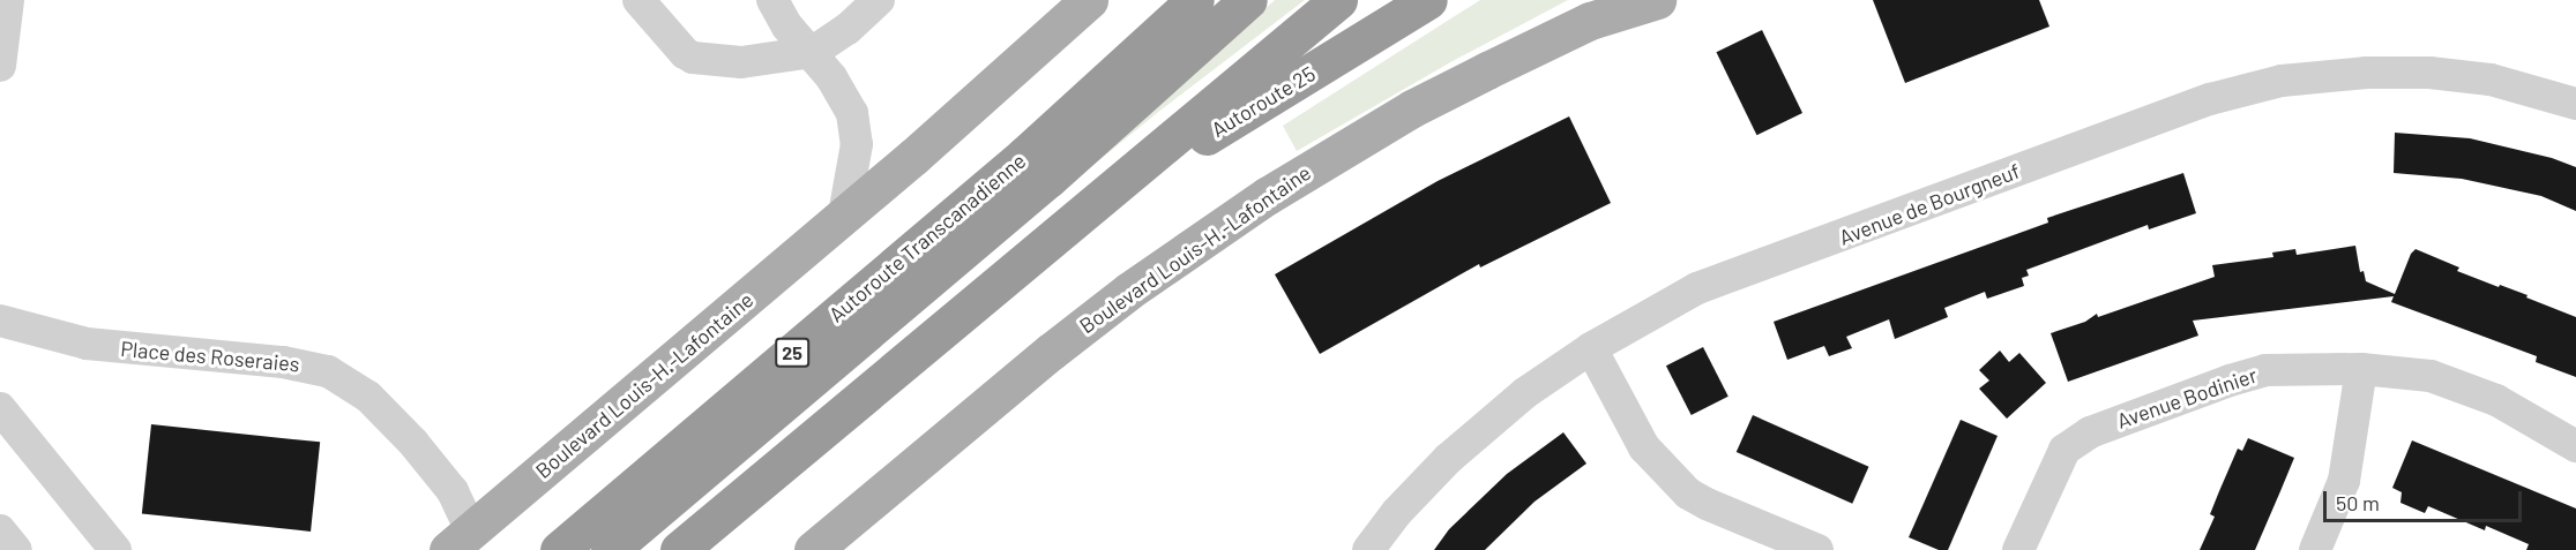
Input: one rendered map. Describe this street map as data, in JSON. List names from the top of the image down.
{
  "streets": {
    "highway": ["Autoroute 25", "Autoroute Transcanadienne", "25"],
    "main road": ["Boulevard Louis-H.-Lafontaine"],
    "street": ["Avenue de Bourgneuf", "Place des Roseraies", "Avenue Bodinier"]
  },
  "crossings": [
    ["Boulevard Louis-H.-Lafontaine", "Place des Roseraies"]
  ],
  "scale_bar": "50 m"
}
